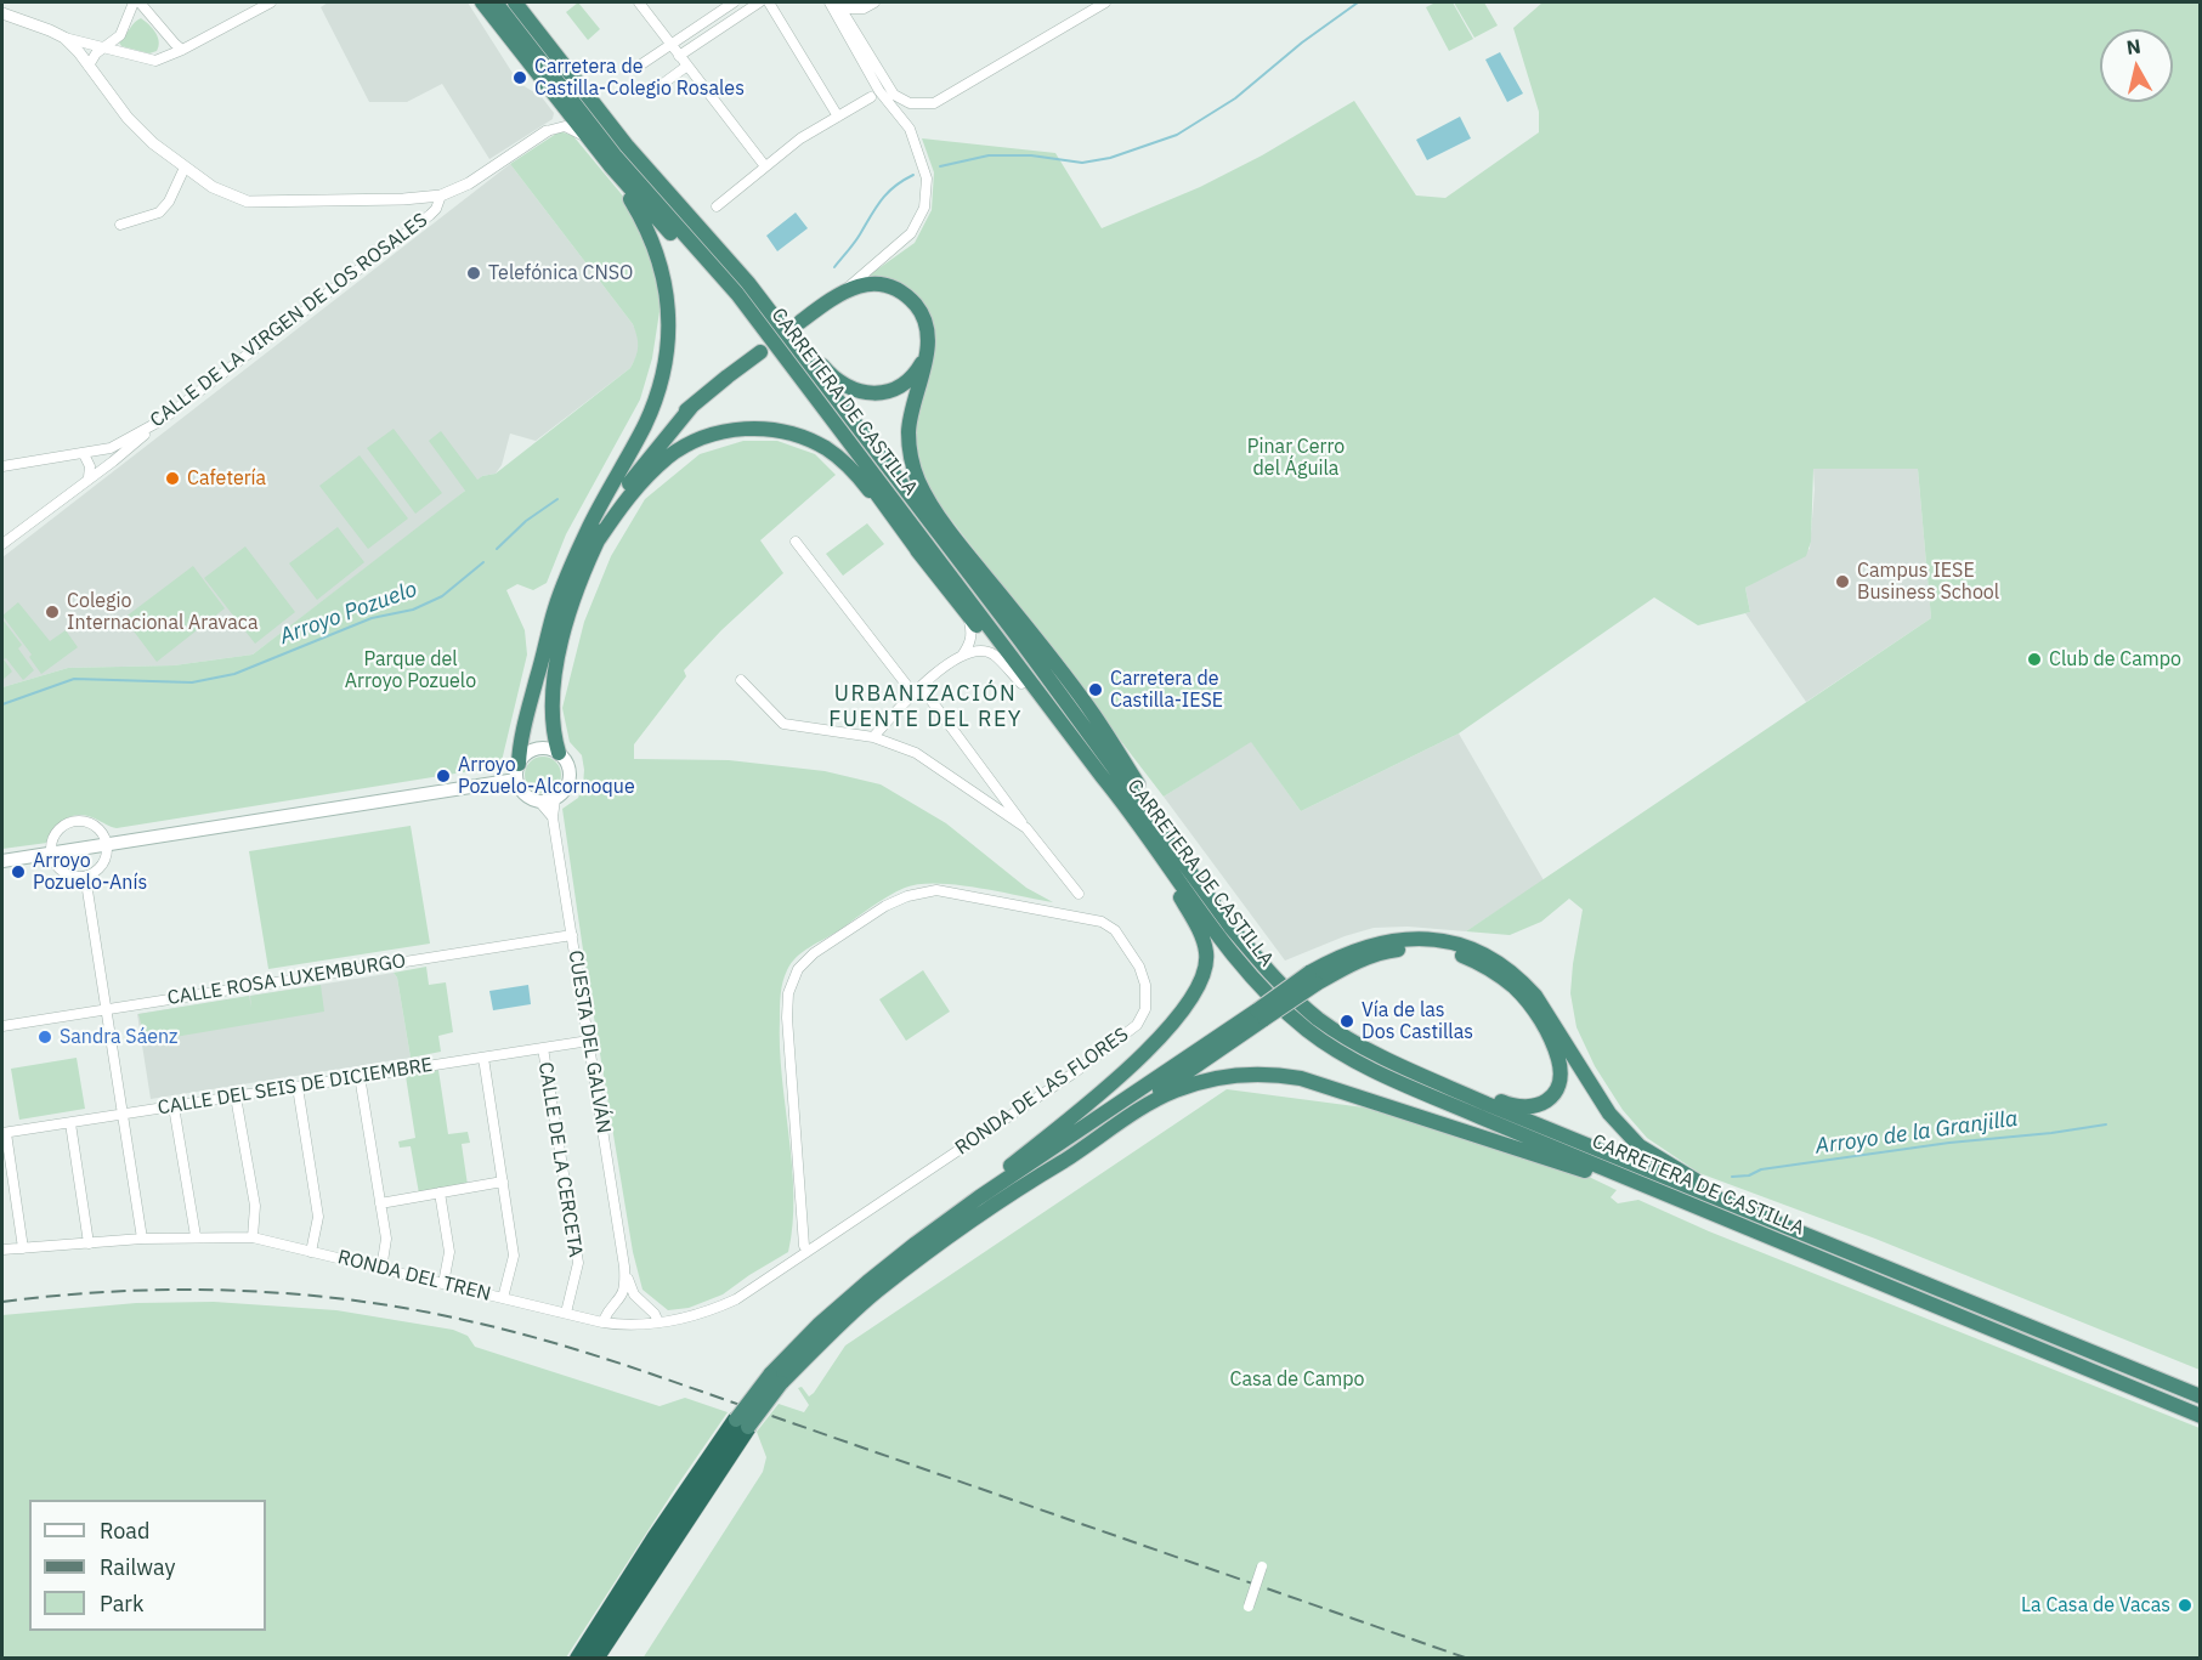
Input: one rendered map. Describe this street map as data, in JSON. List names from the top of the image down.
{
  "streets": {
    "highway": ["CARRETERA DE CASTILLA"],
    "street": [
      "CALLE DE LA VIRGEN DE LOS ROSALES",
      "CALLE ROSA LUXEMBURGO",
      "CUESTA DEL GALVÁN",
      "CALLE DEL SEIS DE DICIEMBRE",
      "RONDA DE LAS FLORES",
      "CALLE DE LA CERCETA",
      "RONDA DEL TREN"
    ]
  },
  "crossings": [
    ["CALLE ROSA LUXEMBURGO", "CUESTA DEL GALVÁN"],
    ["CUESTA DEL GALVÁN", "CALLE DEL SEIS DE DICIEMBRE"],
    ["CUESTA DEL GALVÁN", "RONDA DEL TREN"],
    ["CALLE DEL SEIS DE DICIEMBRE", "CALLE DE LA CERCETA"],
    ["RONDA DE LAS FLORES", "RONDA DEL TREN"],
    ["CALLE DE LA CERCETA", "RONDA DEL TREN"]
  ],
  "districts": ["URBANIZACIÓN FUENTE DEL REY"],
  "water": ["Arroyo Pozuelo", "Arroyo de la Granjilla"],
  "parks": ["Pinar Cerro del Águila", "Parque del Arroyo Pozuelo", "Casa de Campo"],
  "places": [
    "Carretera de Castilla-Colegio Rosales",
    "Telefónica CNSO",
    "Cafetería",
    "Campus IESE Business School",
    "Colegio Internacional Aravaca",
    "Club de Campo",
    "Carretera de Castilla-IESE",
    "Arroyo Pozuelo-Alcornoque",
    "Arroyo Pozuelo-Anís",
    "Vía de las Dos Castillas",
    "Sandra Sáenz",
    "La Casa de Vacas"
  ],
  "legend": ["Road", "Railway", "Park"],
  "north": "top"
}
